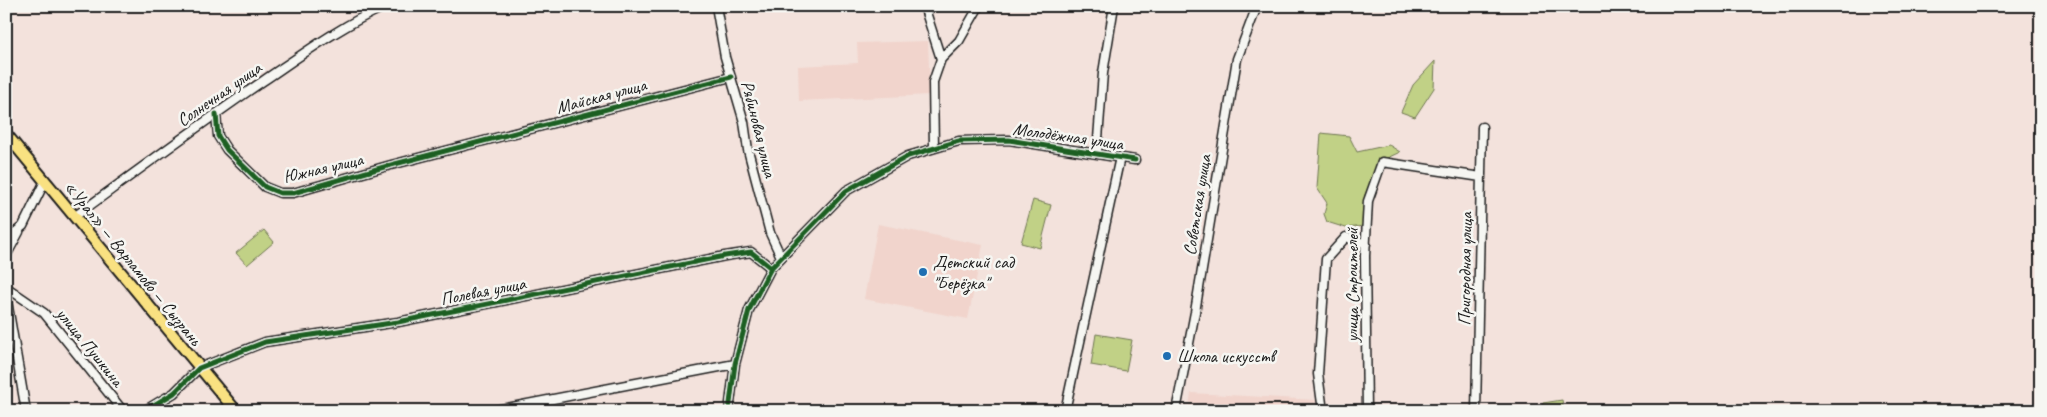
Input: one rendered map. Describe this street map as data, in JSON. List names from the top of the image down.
{
  "streets": {
    "main road": ["«Урал» — Варламово — Сызрань"],
    "street": [
      "Солнечная улица",
      "Майская улица",
      "Рябиновая улица",
      "Молодёжная улица",
      "Южная улица",
      "Советская улица",
      "Пригородная улица",
      "улица Строителей",
      "Полевая улица",
      "улица Пушкина"
    ]
  },
  "crossings": [
    ["Солнечная улица", "Южная улица"],
    ["Солнечная улица", "«Урал» — Варламово — Сызрань"],
    ["Майская улица", "Рябиновая улица"],
    ["Майская улица", "Южная улица"],
    ["Рябиновая улица", "Молодёжная улица"],
    ["Молодёжная улица", "Полевая улица"],
    ["«Урал» — Варламово — Сызрань", "Полевая улица"],
    ["Пригородная улица", "улица Строителей"]
  ],
  "places": ["Детский сад \"Берёзка\"", "Школа искусств"]
}
